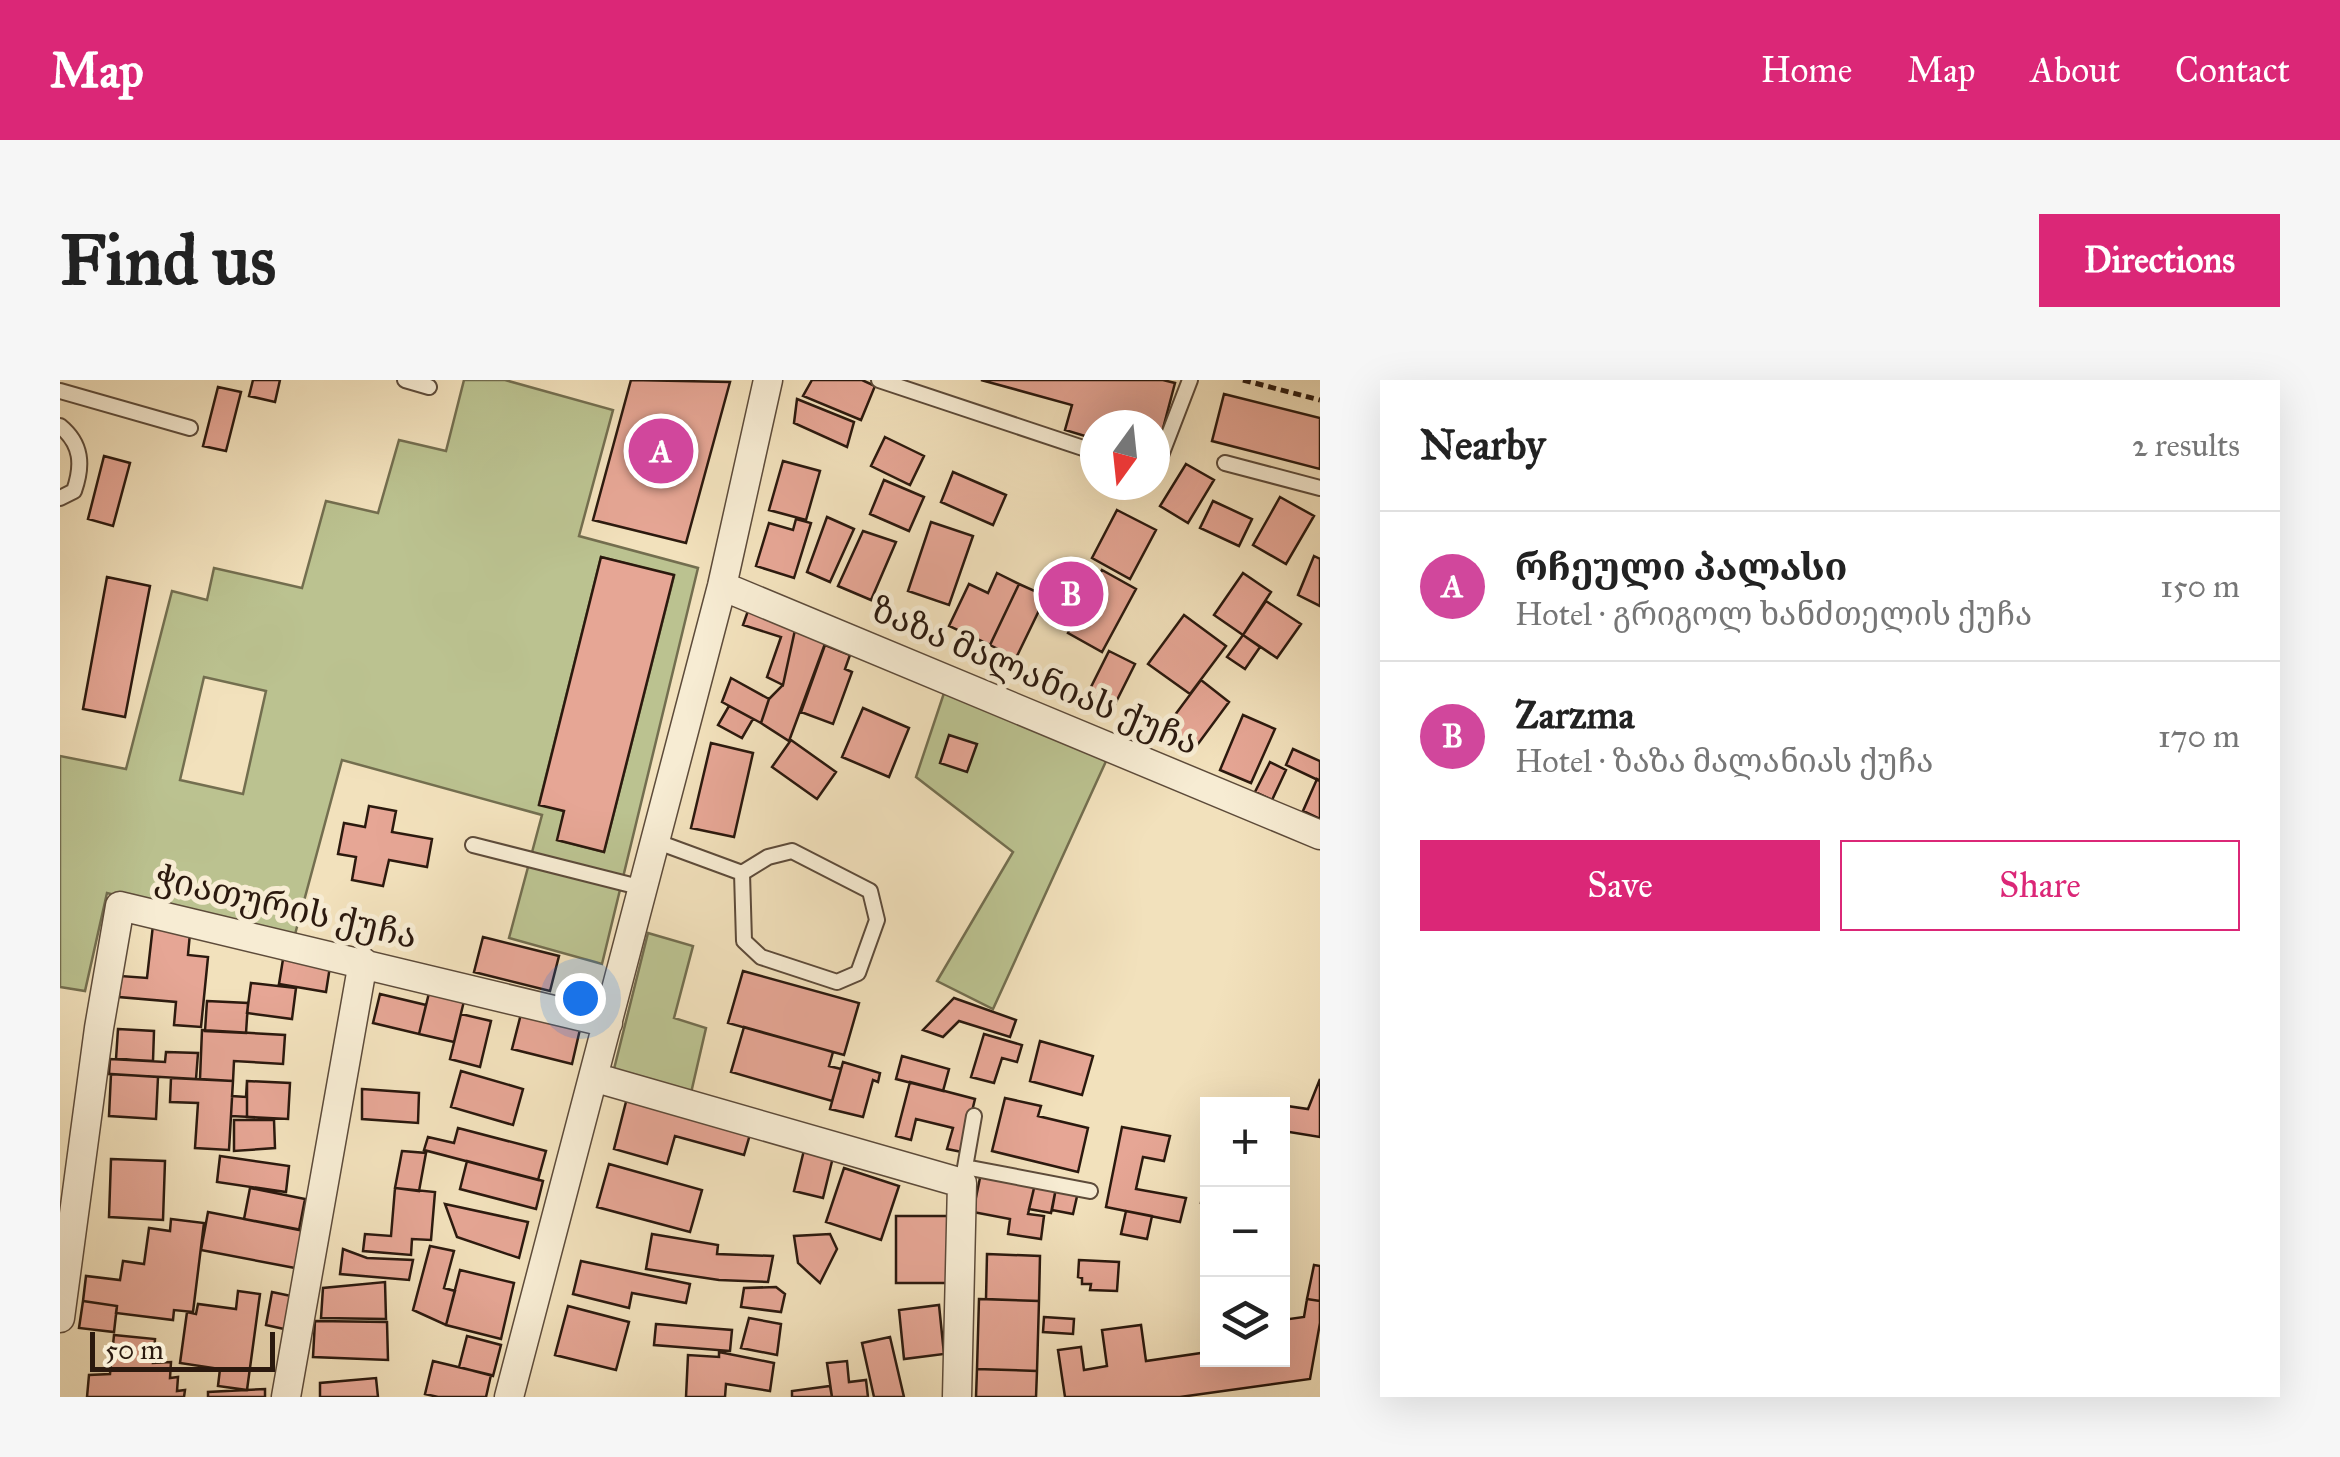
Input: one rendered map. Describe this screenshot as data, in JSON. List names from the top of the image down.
{
  "streets": {
    "street": ["ზაზა მალანიას ქუჩა", "ჭიათურის ქუჩა"]
  },
  "scale_bar": "50 m",
  "north": "bottom",
  "page": {
    "header": "Map",
    "nav": [
      "Home",
      "Map",
      "About",
      "Contact"
    ],
    "buttons": [
      "Directions",
      ["Save", "Share"]
    ],
    "title": "Find us",
    "heading": ["Nearby", "2 results"],
    "pins": ["A", "B"],
    "list": [
      {
        "mark": "A",
        "name": "რჩეული პალასი",
        "note": "Hotel · გრიგოლ ხანძთელის ქუჩა",
        "value": "150 m"
      },
      {
        "mark": "B",
        "name": "Zarzma",
        "note": "Hotel · ზაზა მალანიას ქუჩა",
        "value": "170 m"
      }
    ],
    "map_buttons": ["+", "−"],
    "scale": "50 m"
  }
}
